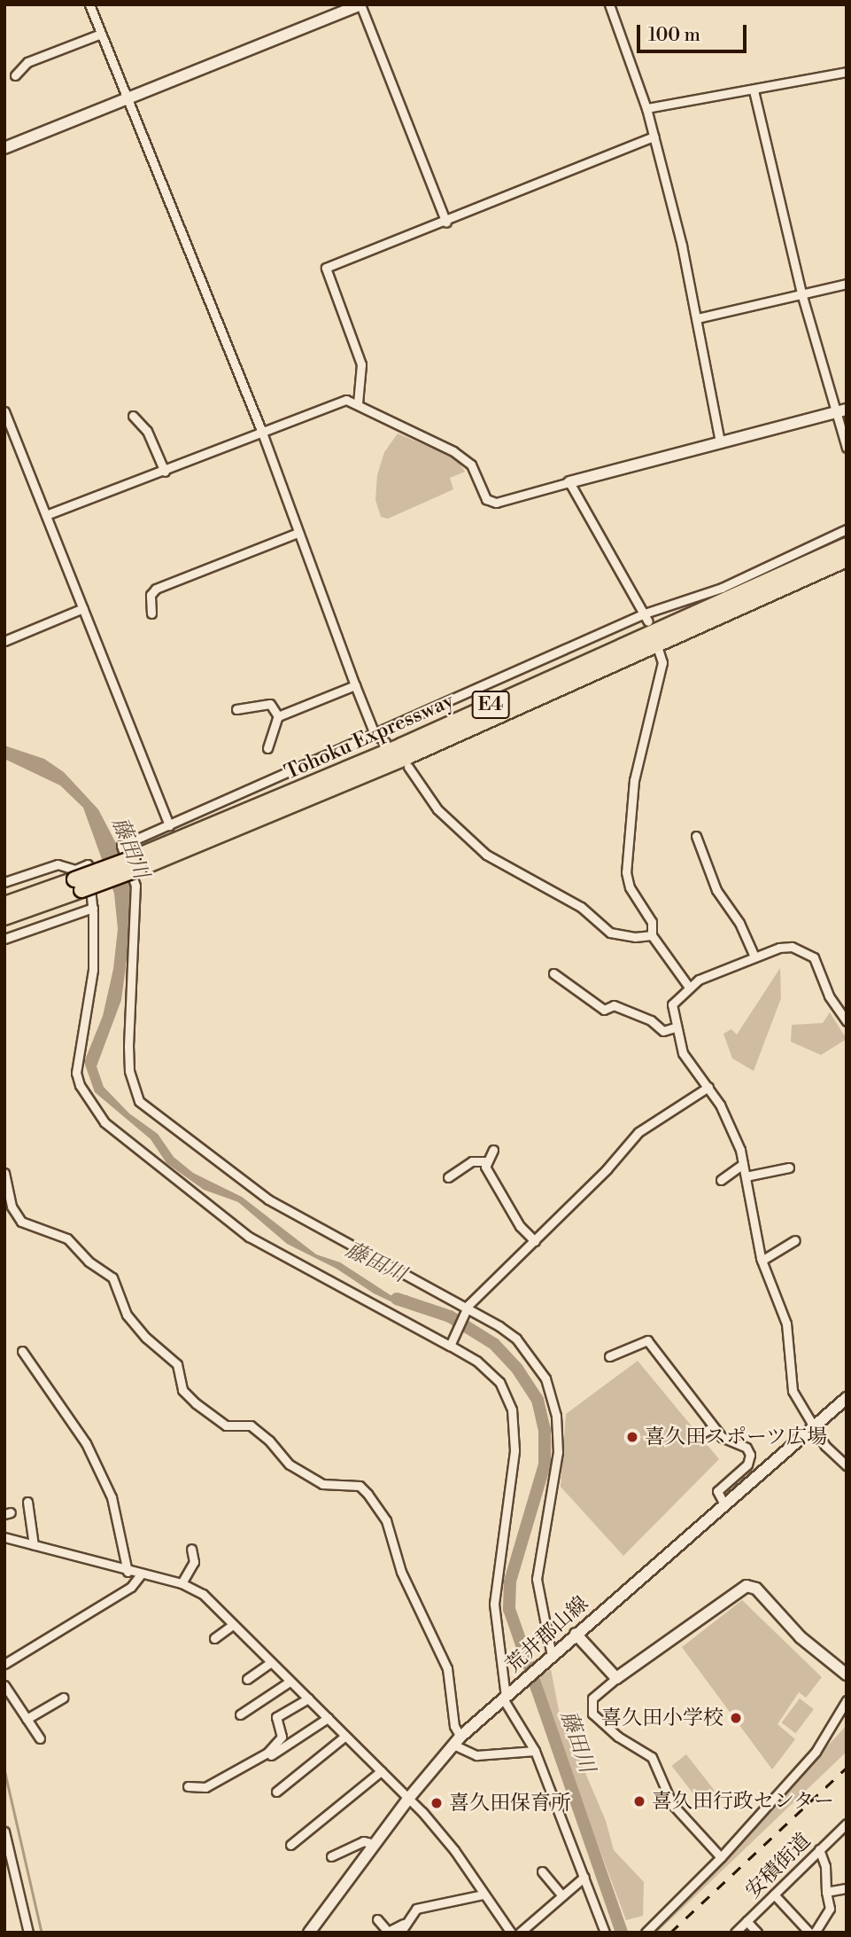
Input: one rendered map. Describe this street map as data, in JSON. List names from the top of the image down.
{
  "streets": {
    "highway": ["E4", "Tohoku Expressway"],
    "street": ["荒井郡山線", "安積街道"]
  },
  "water": ["藤田川"],
  "places": [
    "喜久田スポーツ広場",
    "喜久田小学校",
    "喜久田行政センター",
    "喜久田保育所"
  ],
  "scale_bar": "100 m"
}
